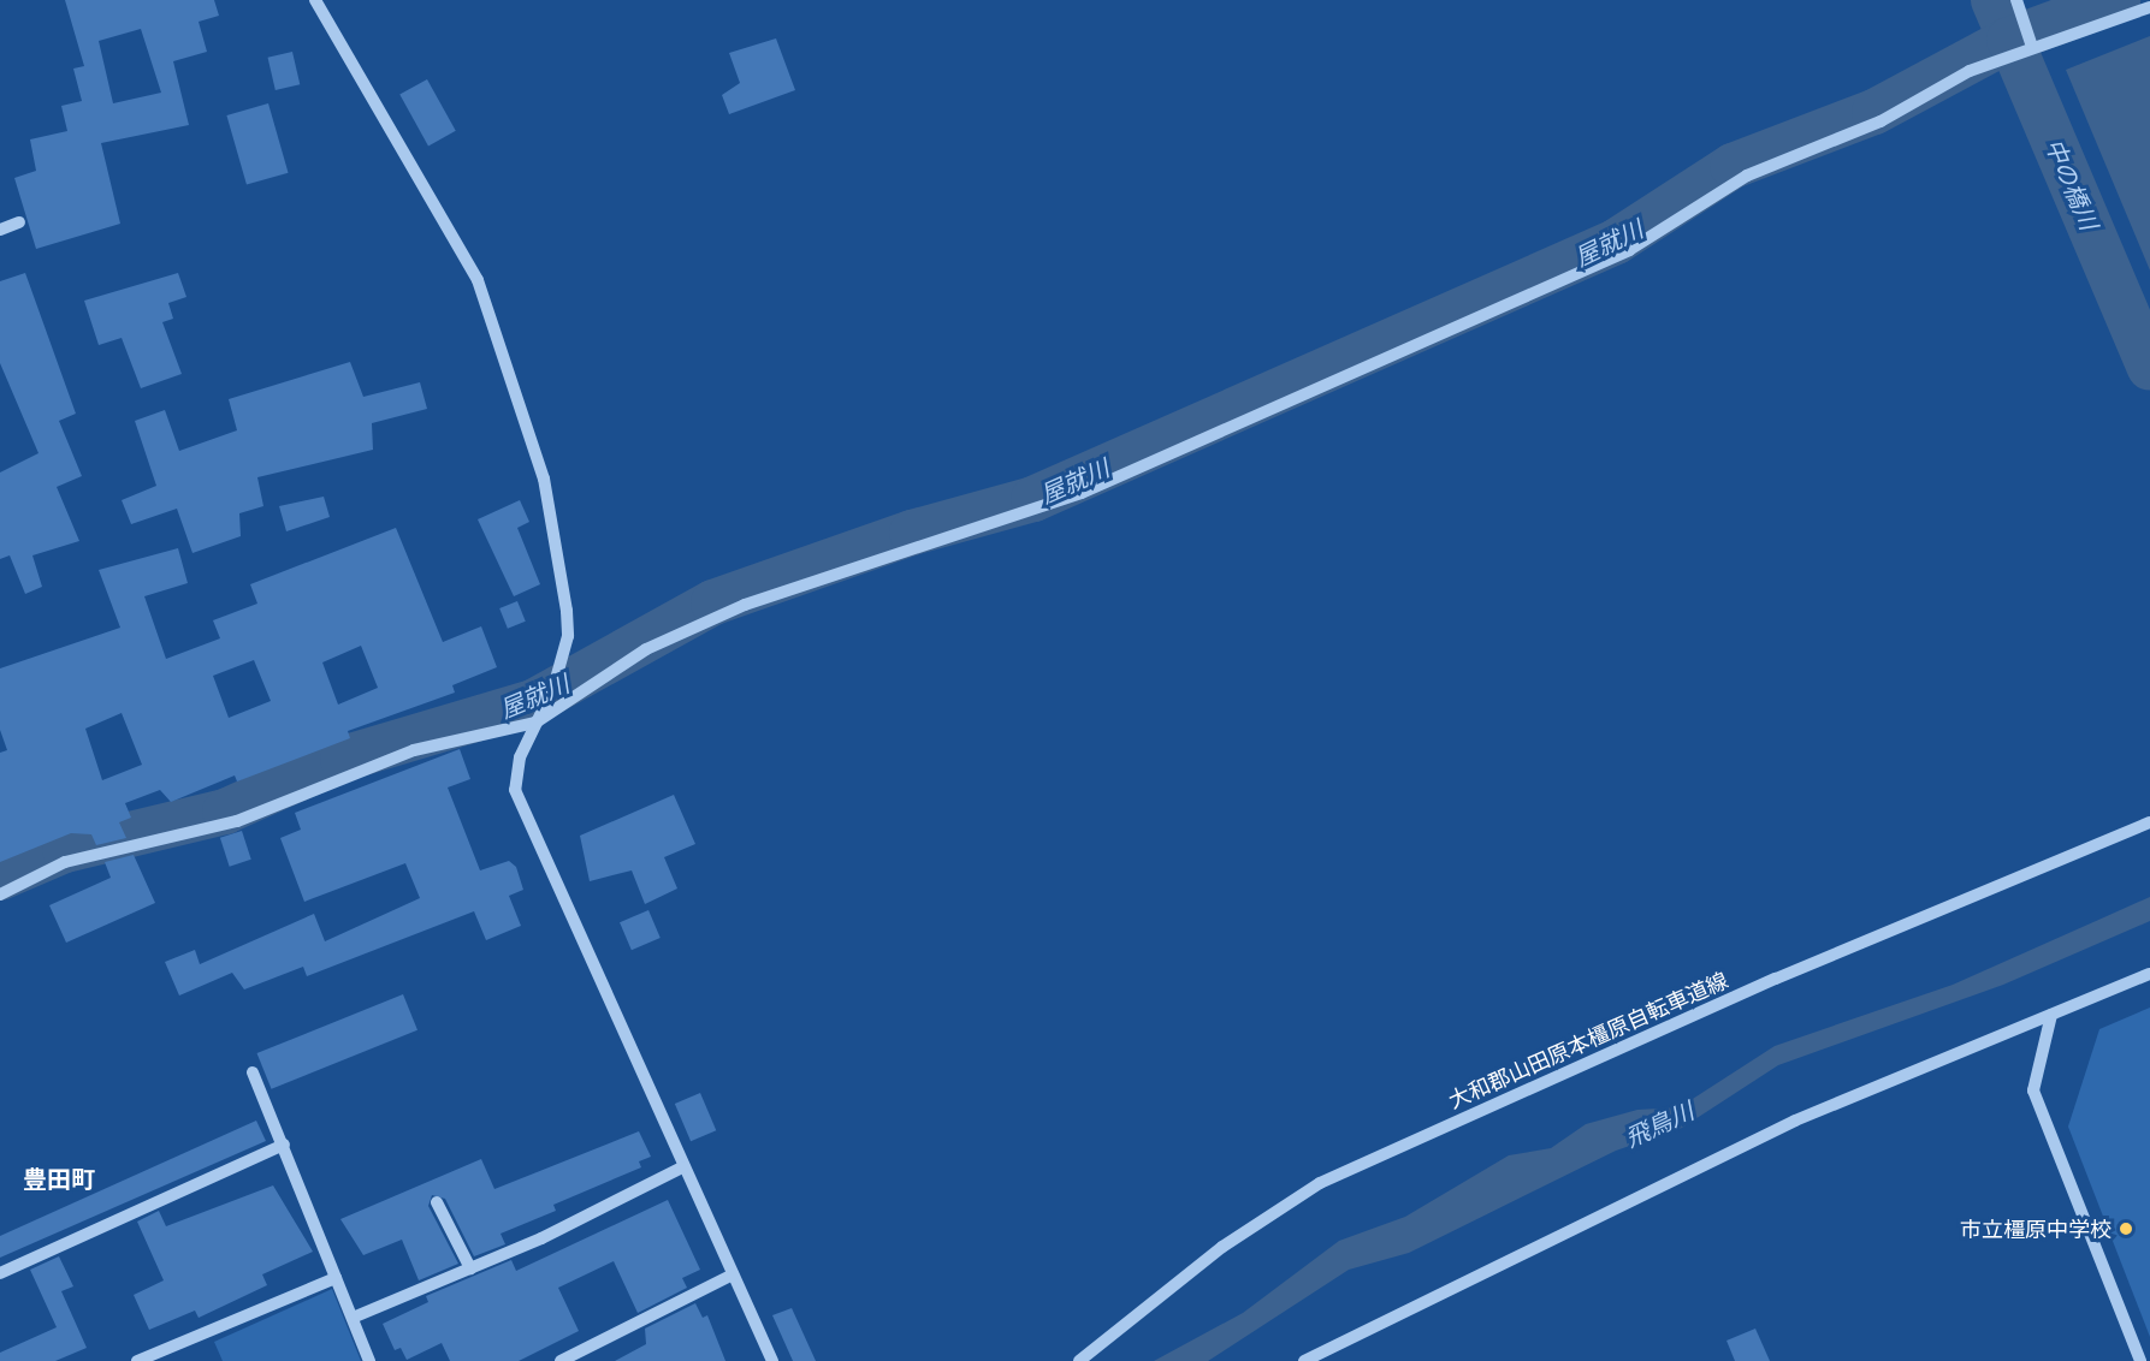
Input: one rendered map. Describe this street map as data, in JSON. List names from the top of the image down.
{
  "streets": {
    "street": ["大和郡山田原本橿原自転車道線"]
  },
  "districts": ["豊田町"],
  "water": ["中の橋川", "屋就川", "飛鳥川"],
  "places": ["市立橿原中学校"]
}
